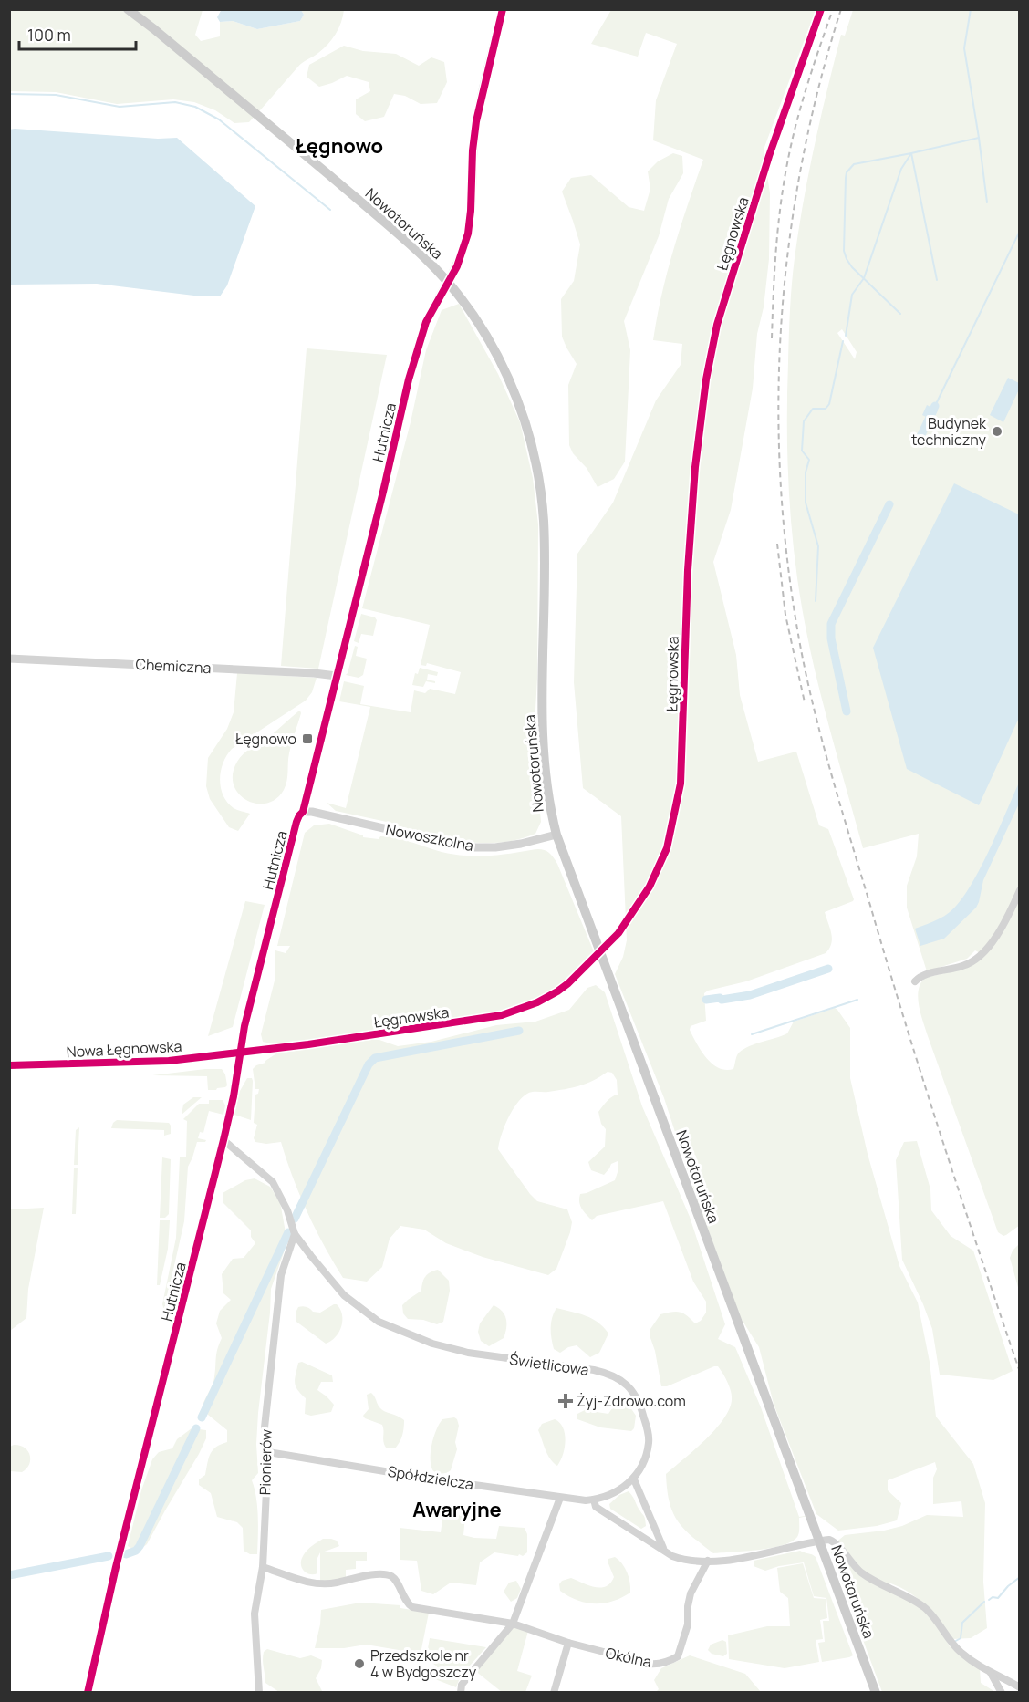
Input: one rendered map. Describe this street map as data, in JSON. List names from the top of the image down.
{
  "streets": {
    "main road": ["Nowotoruńska"],
    "street": [
      "Łęgnowska",
      "Hutnicza",
      "Chemiczna",
      "Nowoszkolna",
      "Nowa Łęgnowska",
      "Świetlicowa",
      "Pionierów",
      "Spółdzielcza",
      "Okólna"
    ]
  },
  "crossings": [
    ["Nowotoruńska", "Hutnicza"],
    ["Nowotoruńska", "Nowoszkolna"],
    ["Łęgnowska", "Hutnicza"],
    ["Łęgnowska", "Nowa Łęgnowska"],
    ["Hutnicza", "Chemiczna"],
    ["Hutnicza", "Nowoszkolna"],
    ["Hutnicza", "Nowa Łęgnowska"],
    ["Hutnicza", "Świetlicowa"],
    ["Świetlicowa", "Pionierów"],
    ["Świetlicowa", "Spółdzielcza"],
    ["Pionierów", "Spółdzielcza"],
    ["Pionierów", "Okólna"]
  ],
  "districts": ["Łęgnowo", "Awaryjne"],
  "places": {
    "other": ["Budynek techniczny", "Przedszkole nr 4 w Bydgoszczy"],
    "transit": ["Łęgnowo"],
    "health": ["Żyj-Zdrowo.com"]
  },
  "scale_bar": "100 m"
}
